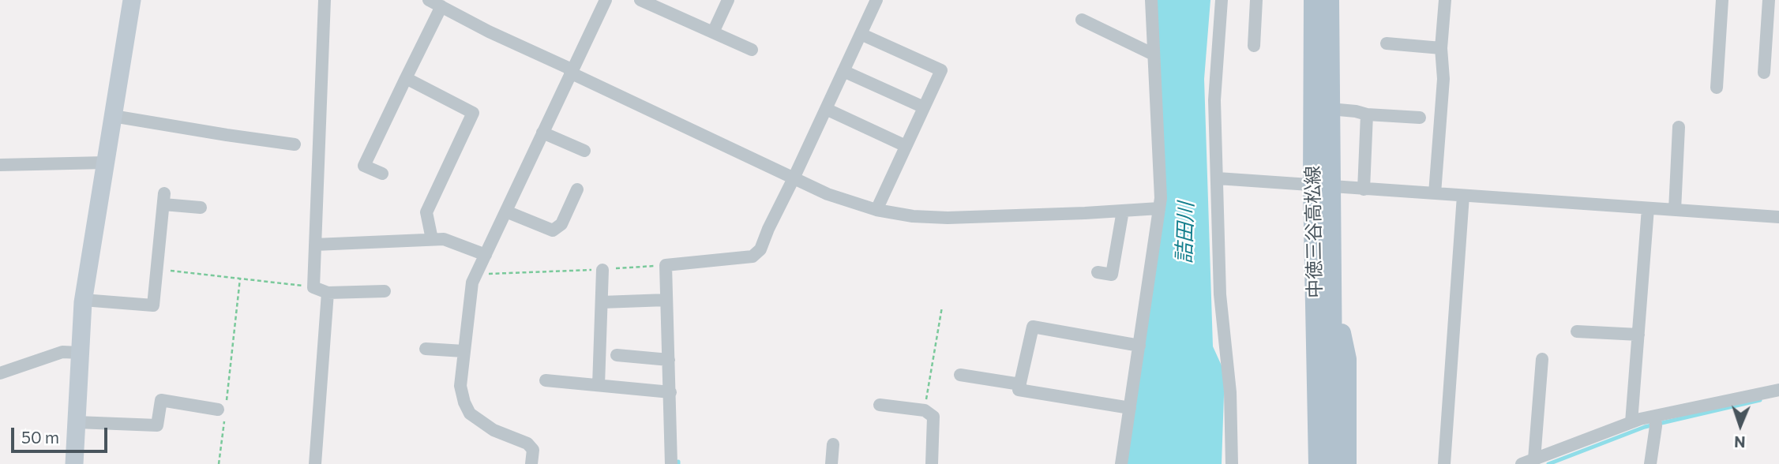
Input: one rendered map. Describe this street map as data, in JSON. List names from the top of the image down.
{
  "streets": {
    "main road": ["中徳三谷高松線"]
  },
  "water": ["詰田川"],
  "scale_bar": "50 m",
  "north": "bottom"
}
